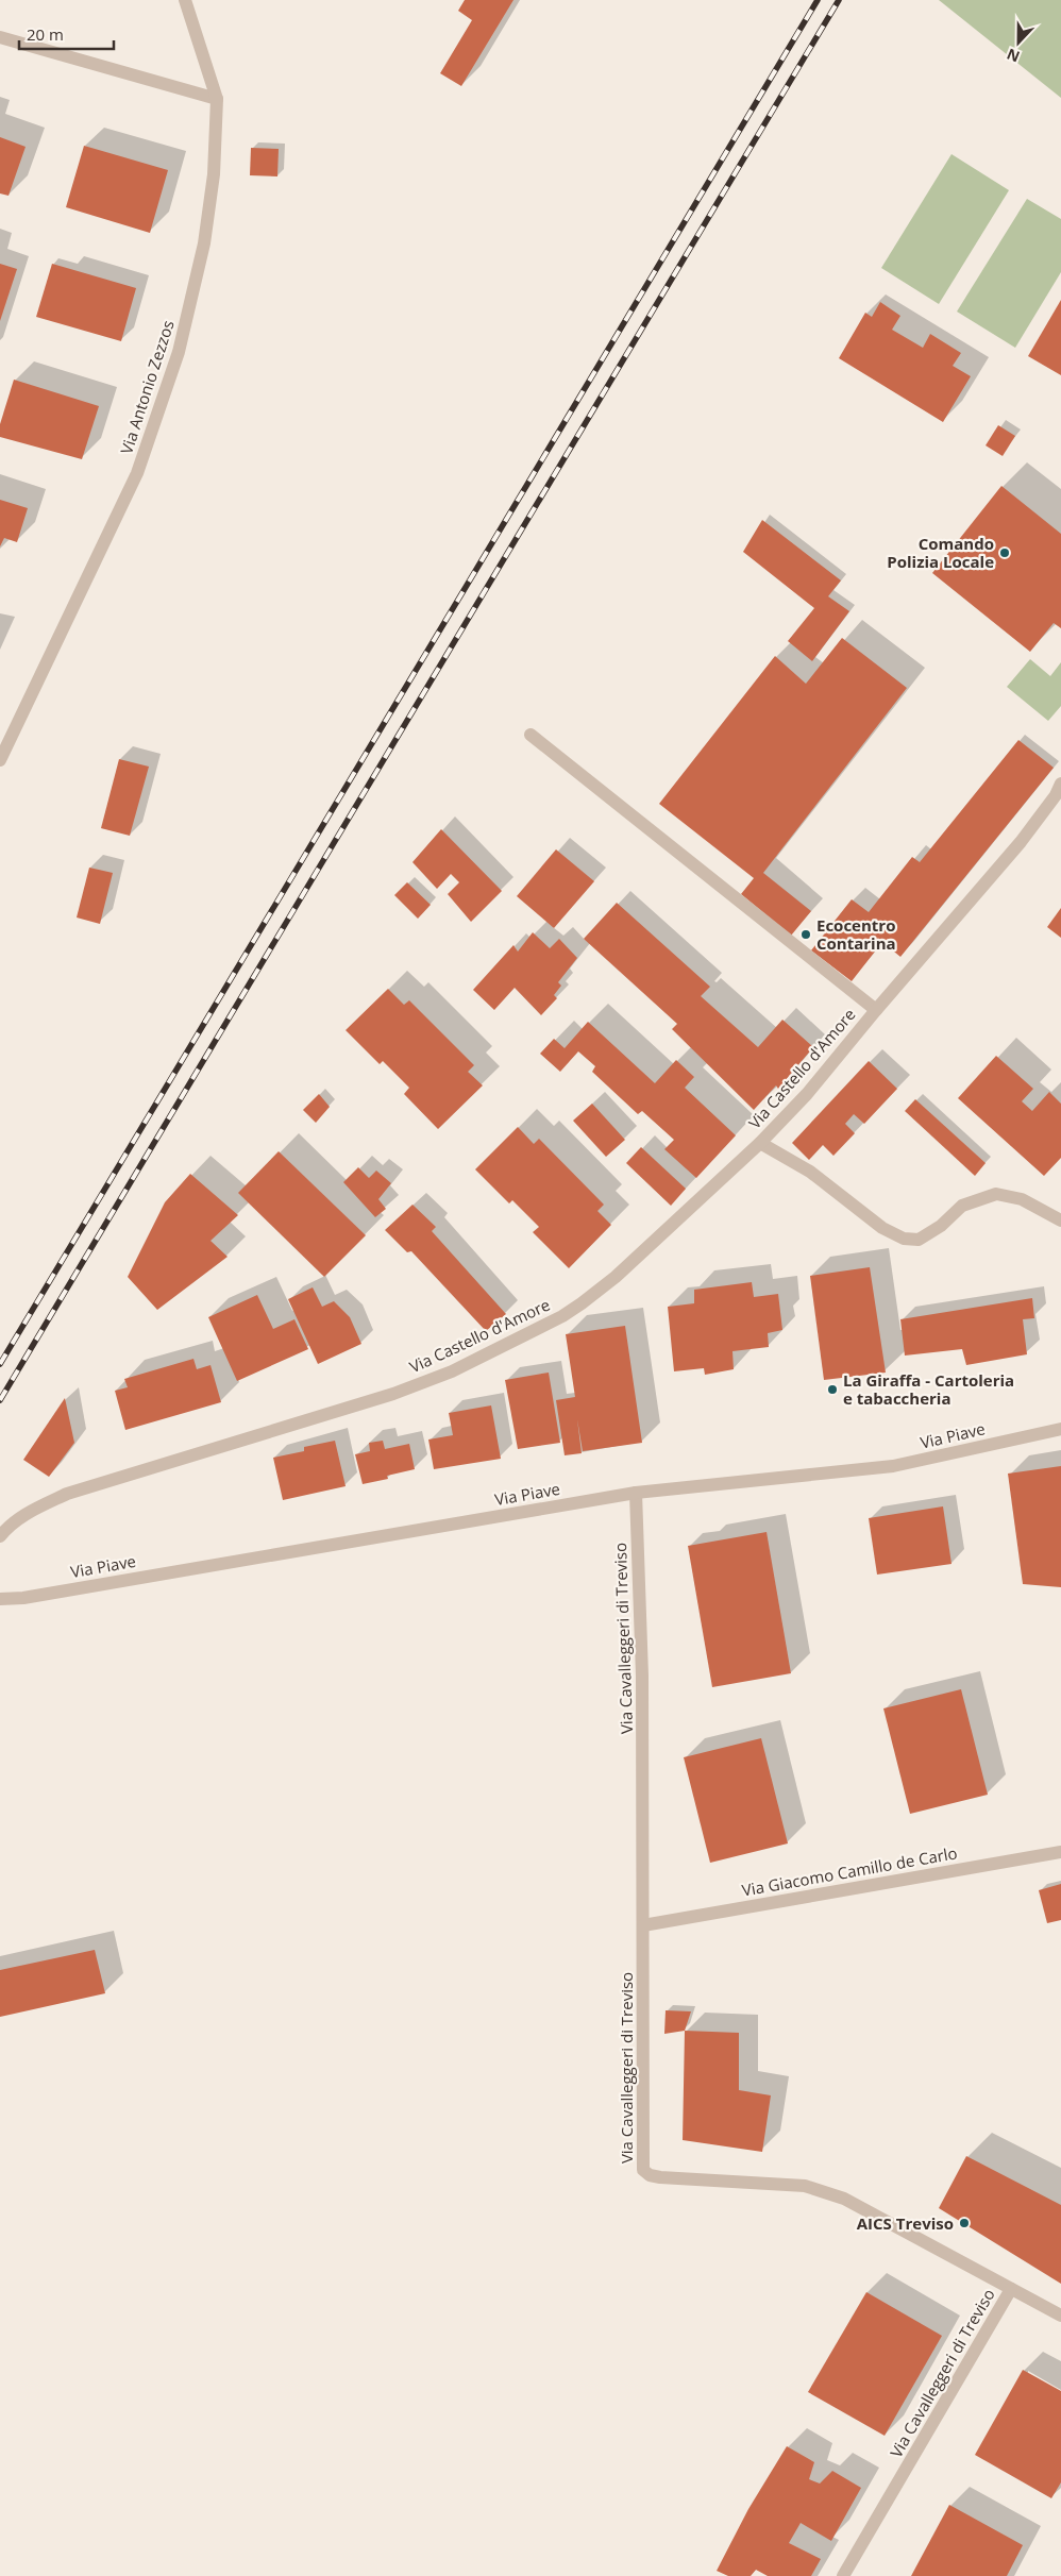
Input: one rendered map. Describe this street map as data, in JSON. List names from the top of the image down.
{
  "streets": {
    "street": [
      "Via Antonio Zezzos",
      "Via Castello d'Amore",
      "Via Piave",
      "Via Cavalleggeri di Treviso",
      "Via Giacomo Camillo de Carlo"
    ]
  },
  "crossings": [
    ["Via Piave", "Via Cavalleggeri di Treviso"],
    ["Via Cavalleggeri di Treviso", "Via Giacomo Camillo de Carlo"]
  ],
  "places": [
    "Comando Polizia Locale",
    "Ecocentro Contarina",
    "La Giraffa - Cartoleria e tabaccheria",
    "AICS Treviso"
  ],
  "scale_bar": "20 m",
  "north": "bottom"
}
